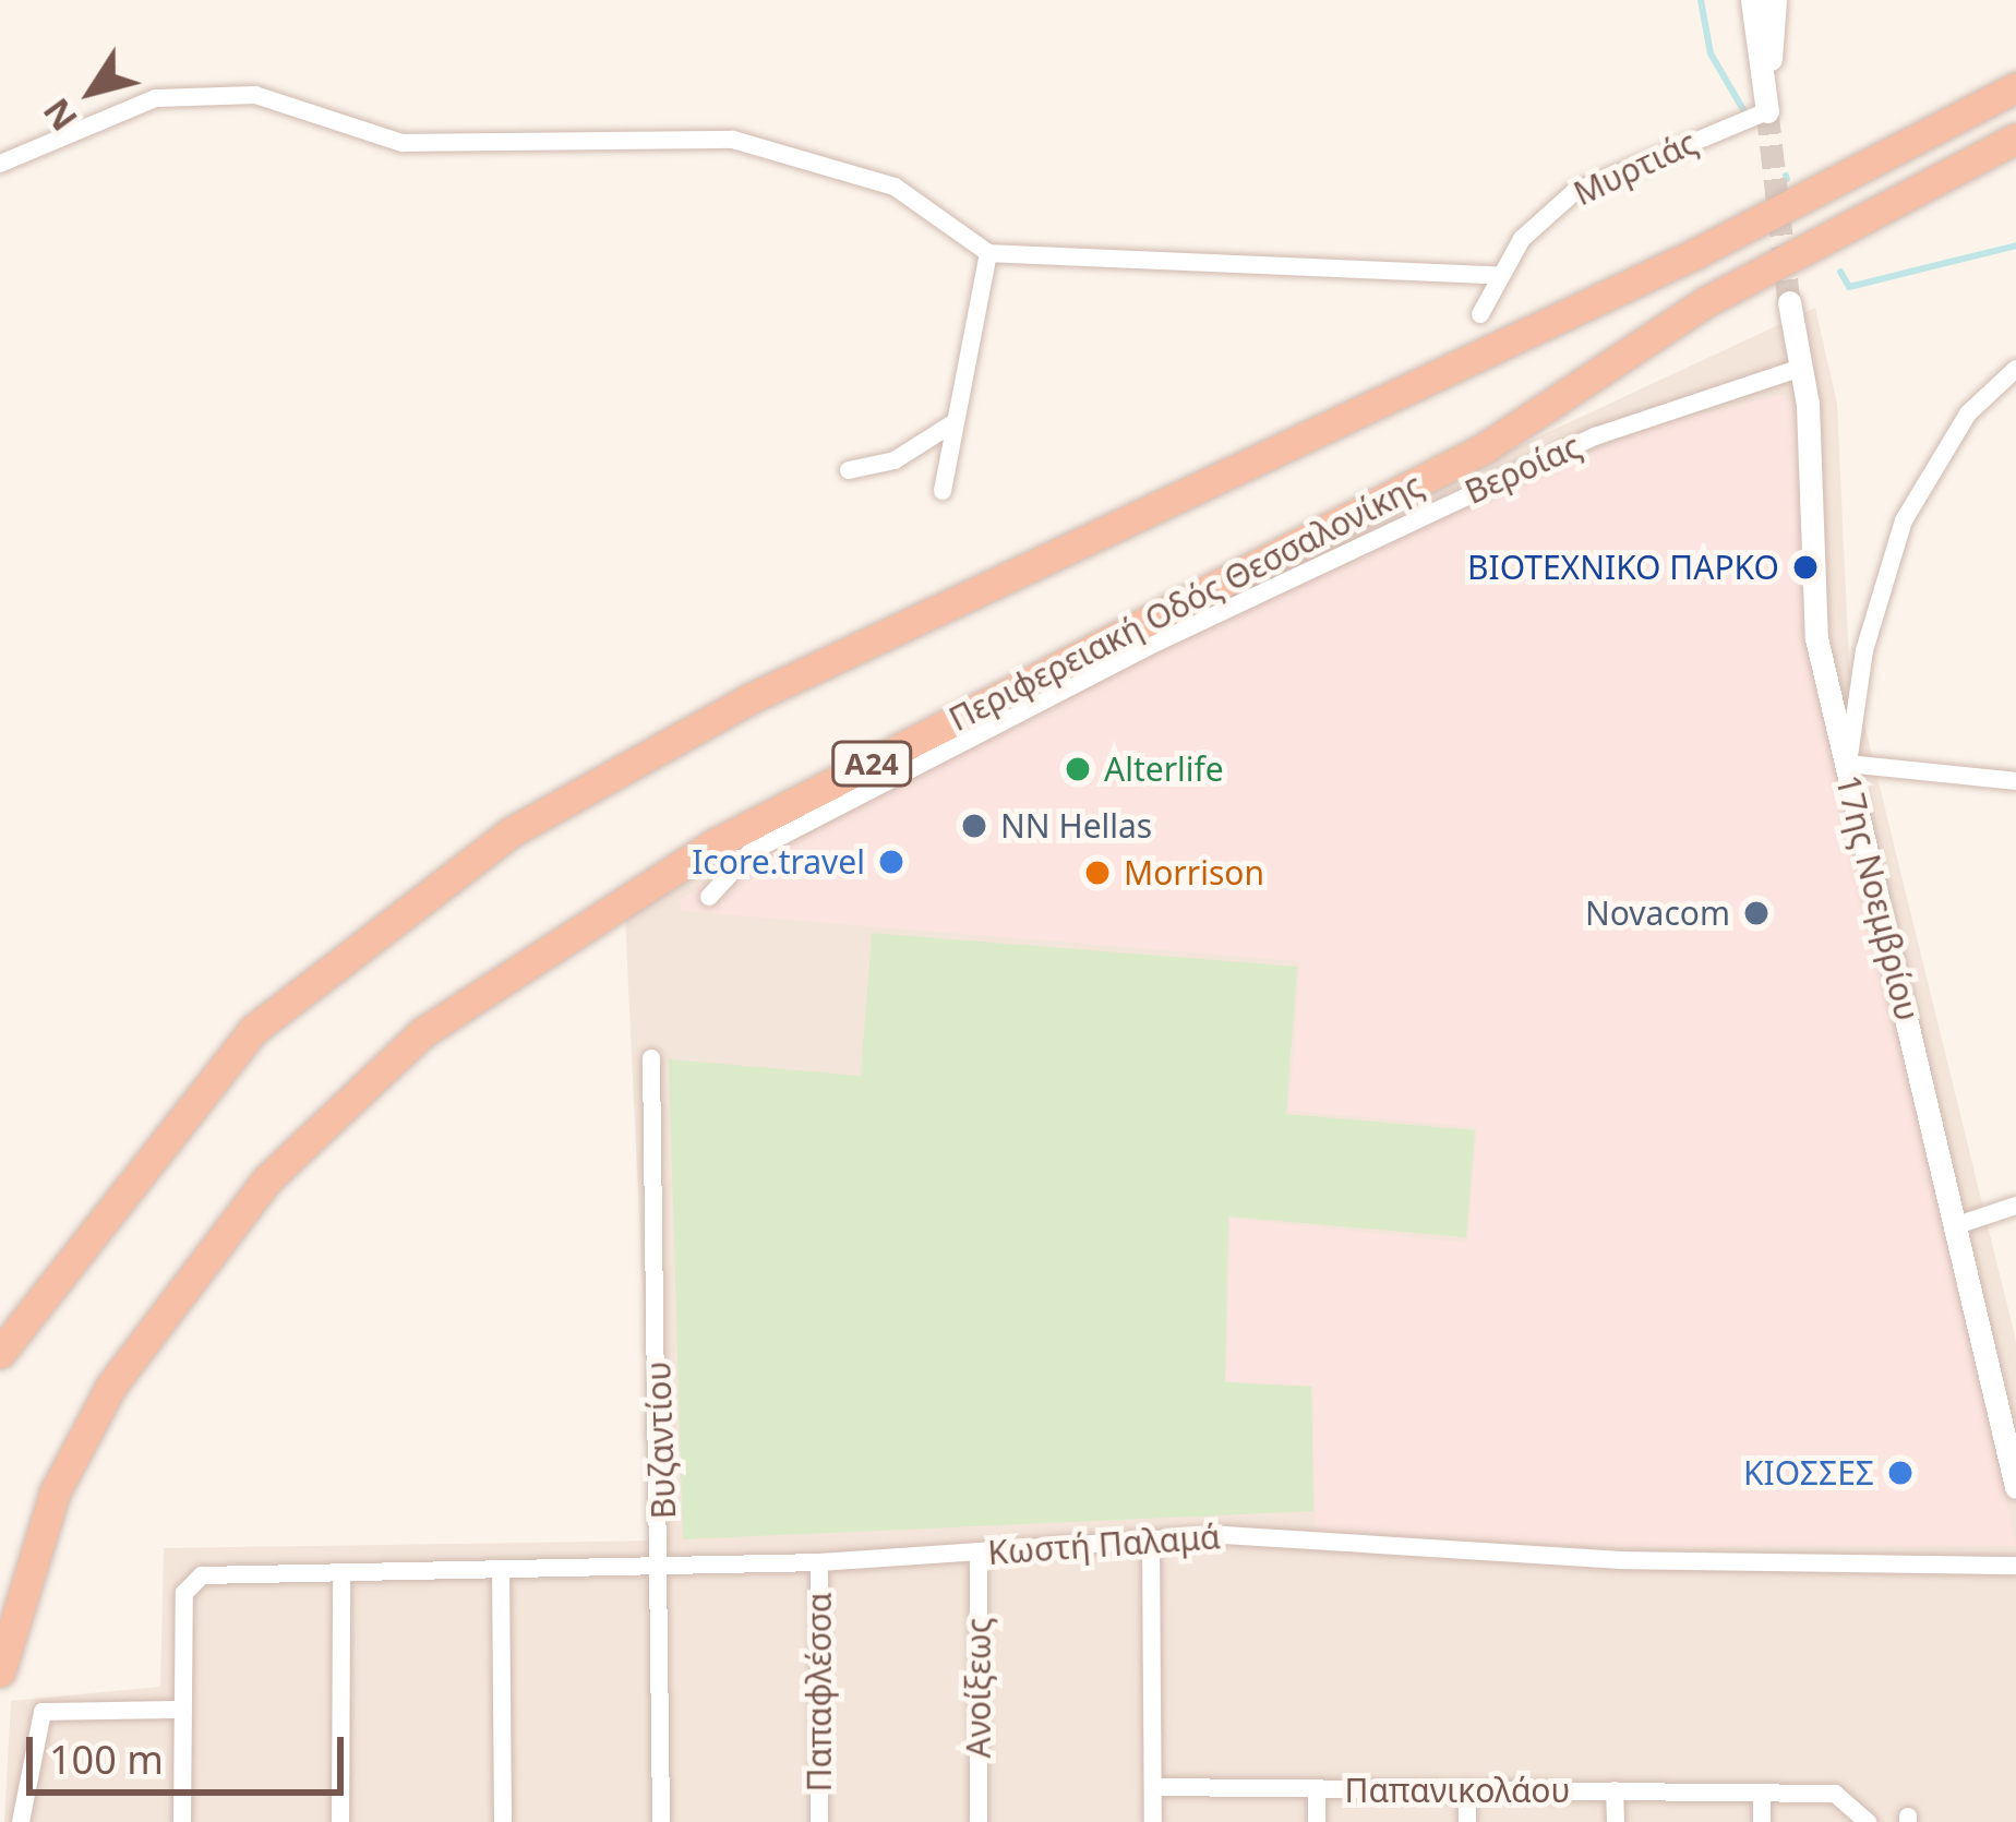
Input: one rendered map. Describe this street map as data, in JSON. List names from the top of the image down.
{
  "streets": {
    "highway": ["Περιφερειακή Οδός Θεσσαλονίκης", "Α24"],
    "street": [
      "Μυρτιάς",
      "Βεροίας",
      "17ης Νοεμβρίου",
      "Βυζαντίου",
      "Κωστή Παλαμά",
      "Ανοίξεως",
      "Παπαφλέσσα",
      "Παπανικολάου"
    ]
  },
  "crossings": [
    ["Βεροίας", "17ης Νοεμβρίου"],
    ["Βυζαντίου", "Κωστή Παλαμά"],
    ["Κωστή Παλαμά", "Ανοίξεως"],
    ["Κωστή Παλαμά", "Παπαφλέσσα"]
  ],
  "places": [
    "ΒΙΟΤΕΧΝΙΚΟ ΠΑΡΚΟ",
    "Alterlife",
    "NN Hellas",
    "Icore.travel",
    "Morrison",
    "Novacom",
    "ΚΙΟΣΣΕΣ"
  ],
  "scale_bar": "100 m",
  "north": "bottom left"
}
